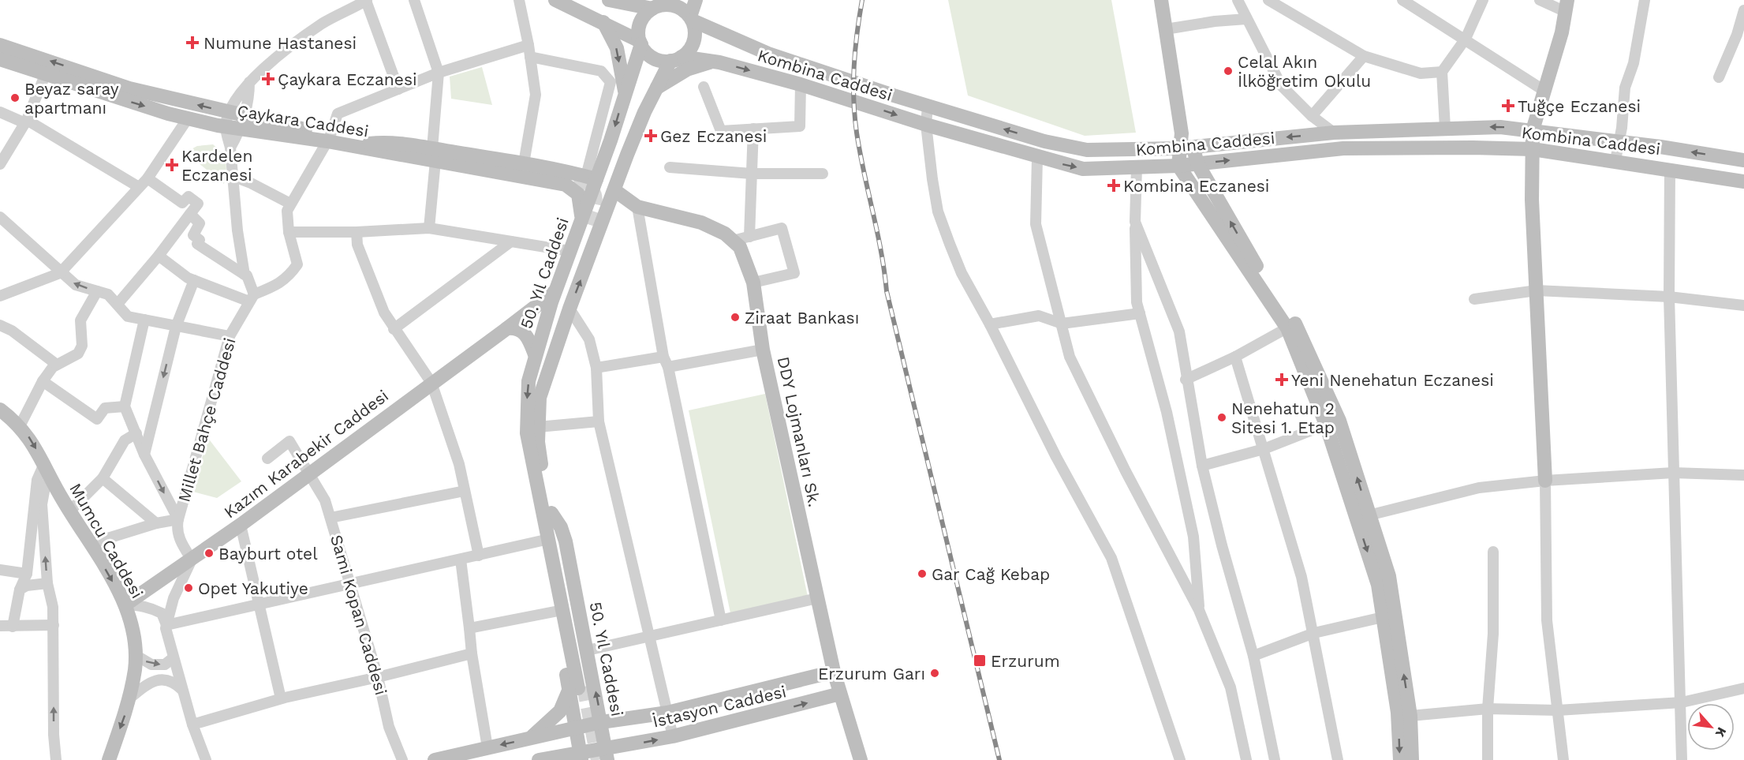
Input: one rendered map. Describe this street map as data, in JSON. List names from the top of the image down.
{
  "streets": {
    "main road": [
      "Kombina Caddesi",
      "Çaykara Caddesi",
      "50. Yıl Caddesi",
      "DDY Lojmanları Sk.",
      "Kazım Karabekir Caddesi",
      "Mumcu Caddesi",
      "İstasyon Caddesi"
    ],
    "street": ["Millet Bahçe Caddesi", "Sami Kopan Caddesi"]
  },
  "crossings": [
    ["Kombina Caddesi", "50. Yıl Caddesi"],
    ["Çaykara Caddesi", "50. Yıl Caddesi"],
    ["50. Yıl Caddesi", "DDY Lojmanları Sk."],
    ["50. Yıl Caddesi", "Kazım Karabekir Caddesi"],
    ["50. Yıl Caddesi", "İstasyon Caddesi"],
    ["Millet Bahçe Caddesi", "Kazım Karabekir Caddesi"],
    ["DDY Lojmanları Sk.", "İstasyon Caddesi"],
    ["Kazım Karabekir Caddesi", "Mumcu Caddesi"],
    ["Kazım Karabekir Caddesi", "Sami Kopan Caddesi"]
  ],
  "one_way": ["Mumcu Caddesi"],
  "places": {
    "health": [
      "Numune Hastanesi",
      "Çaykara Eczanesi",
      "Tuğçe Eczanesi",
      "Gez Eczanesi",
      "Kardelen Eczanesi",
      "Kombina Eczanesi",
      "Yeni Nenehatun Eczanesi"
    ],
    "other": [
      "Celal Akın İlköğretim Okulu",
      "Beyaz saray apartmanı",
      "Ziraat Bankası",
      "Nenehatun 2 Sitesi 1. Etap",
      "Bayburt otel",
      "Gar Cağ Kebap",
      "Opet Yakutiye",
      "Erzurum Garı"
    ],
    "transit": ["Erzurum"]
  },
  "north": "bottom right"
}
